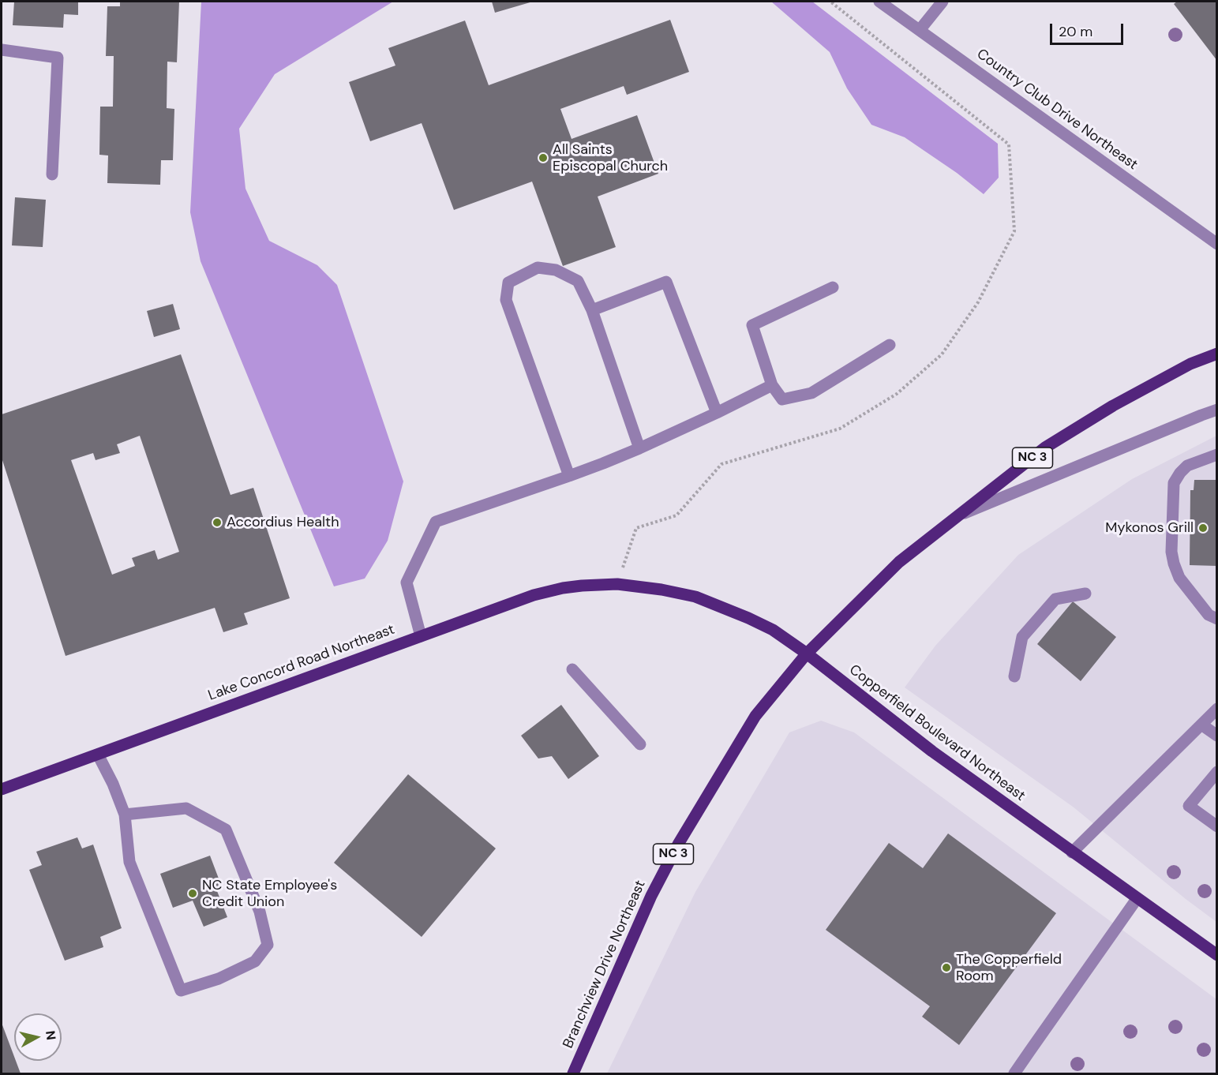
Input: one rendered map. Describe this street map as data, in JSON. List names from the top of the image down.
{
  "streets": {
    "main road": [
      "NC 3",
      "Lake Concord Road Northeast",
      "Copperfield Boulevard Northeast",
      "Branchview Drive Northeast"
    ],
    "street": ["Country Club Drive Northeast"]
  },
  "crossings": [
    ["Lake Concord Road Northeast", "Copperfield Boulevard Northeast"],
    ["Copperfield Boulevard Northeast", "Branchview Drive Northeast"]
  ],
  "places": [
    "All Saints Episcopal Church",
    "Accordius Health",
    "Mykonos Grill",
    "NC State Employee's Credit Union",
    "The Copperfield Room"
  ],
  "scale_bar": "20 m",
  "north": "right"
}
